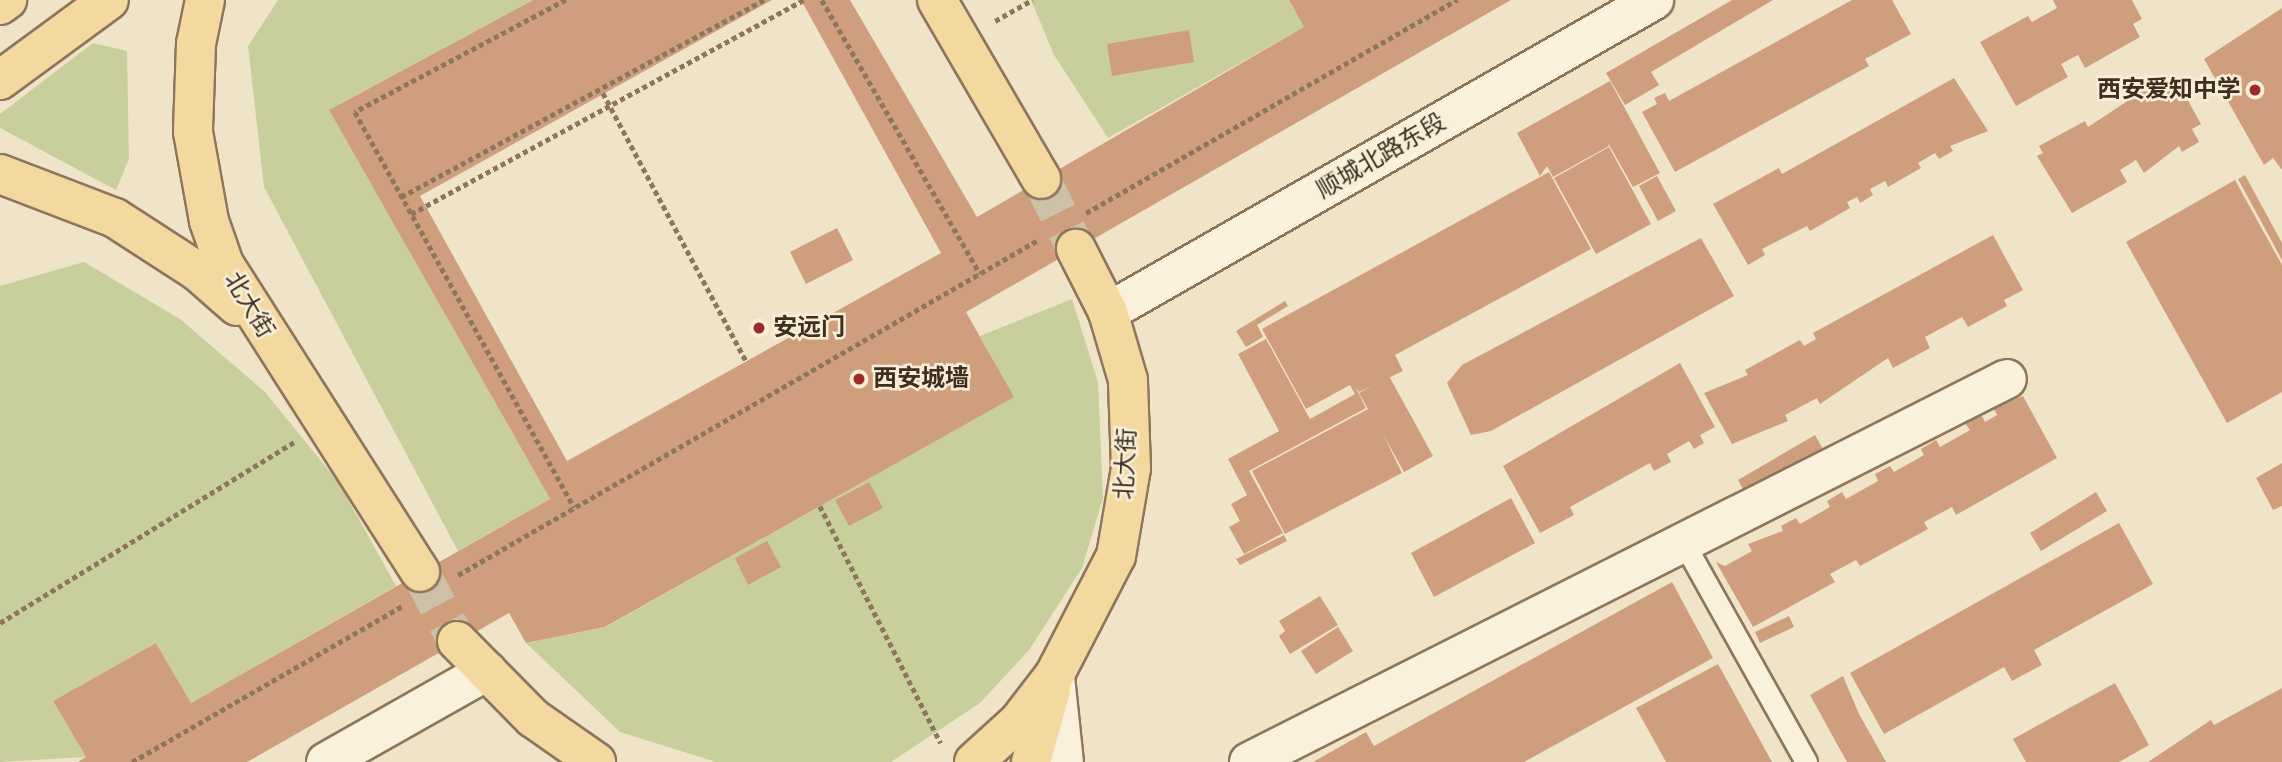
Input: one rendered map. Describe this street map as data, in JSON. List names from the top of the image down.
{
  "streets": {
    "main road": ["北大街"],
    "street": ["顺城北路东段"]
  },
  "crossings": [
    ["顺城北路东段", "北大街"]
  ],
  "places": ["西安爱知中学", "安远门", "西安城墙"]
}
